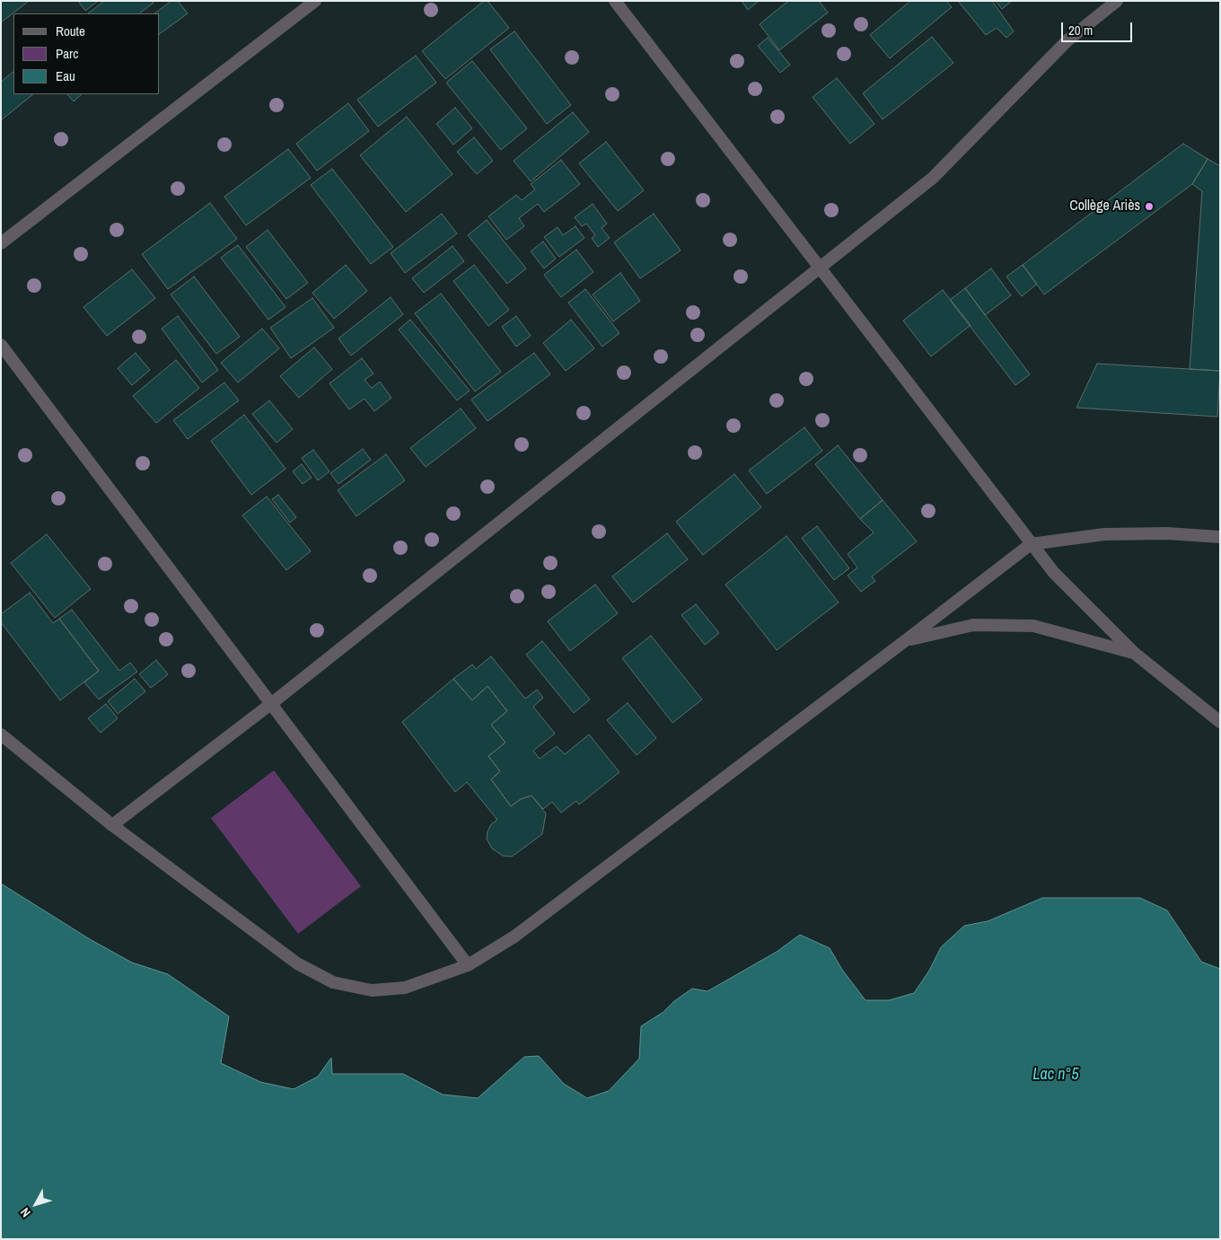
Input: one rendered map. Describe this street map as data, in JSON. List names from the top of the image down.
{
  "water": ["Lac n°5"],
  "places": ["Collège Ariès"],
  "legend": ["Route", "Parc", "Eau"],
  "scale_bar": "20 m",
  "north": "bottom left"
}
